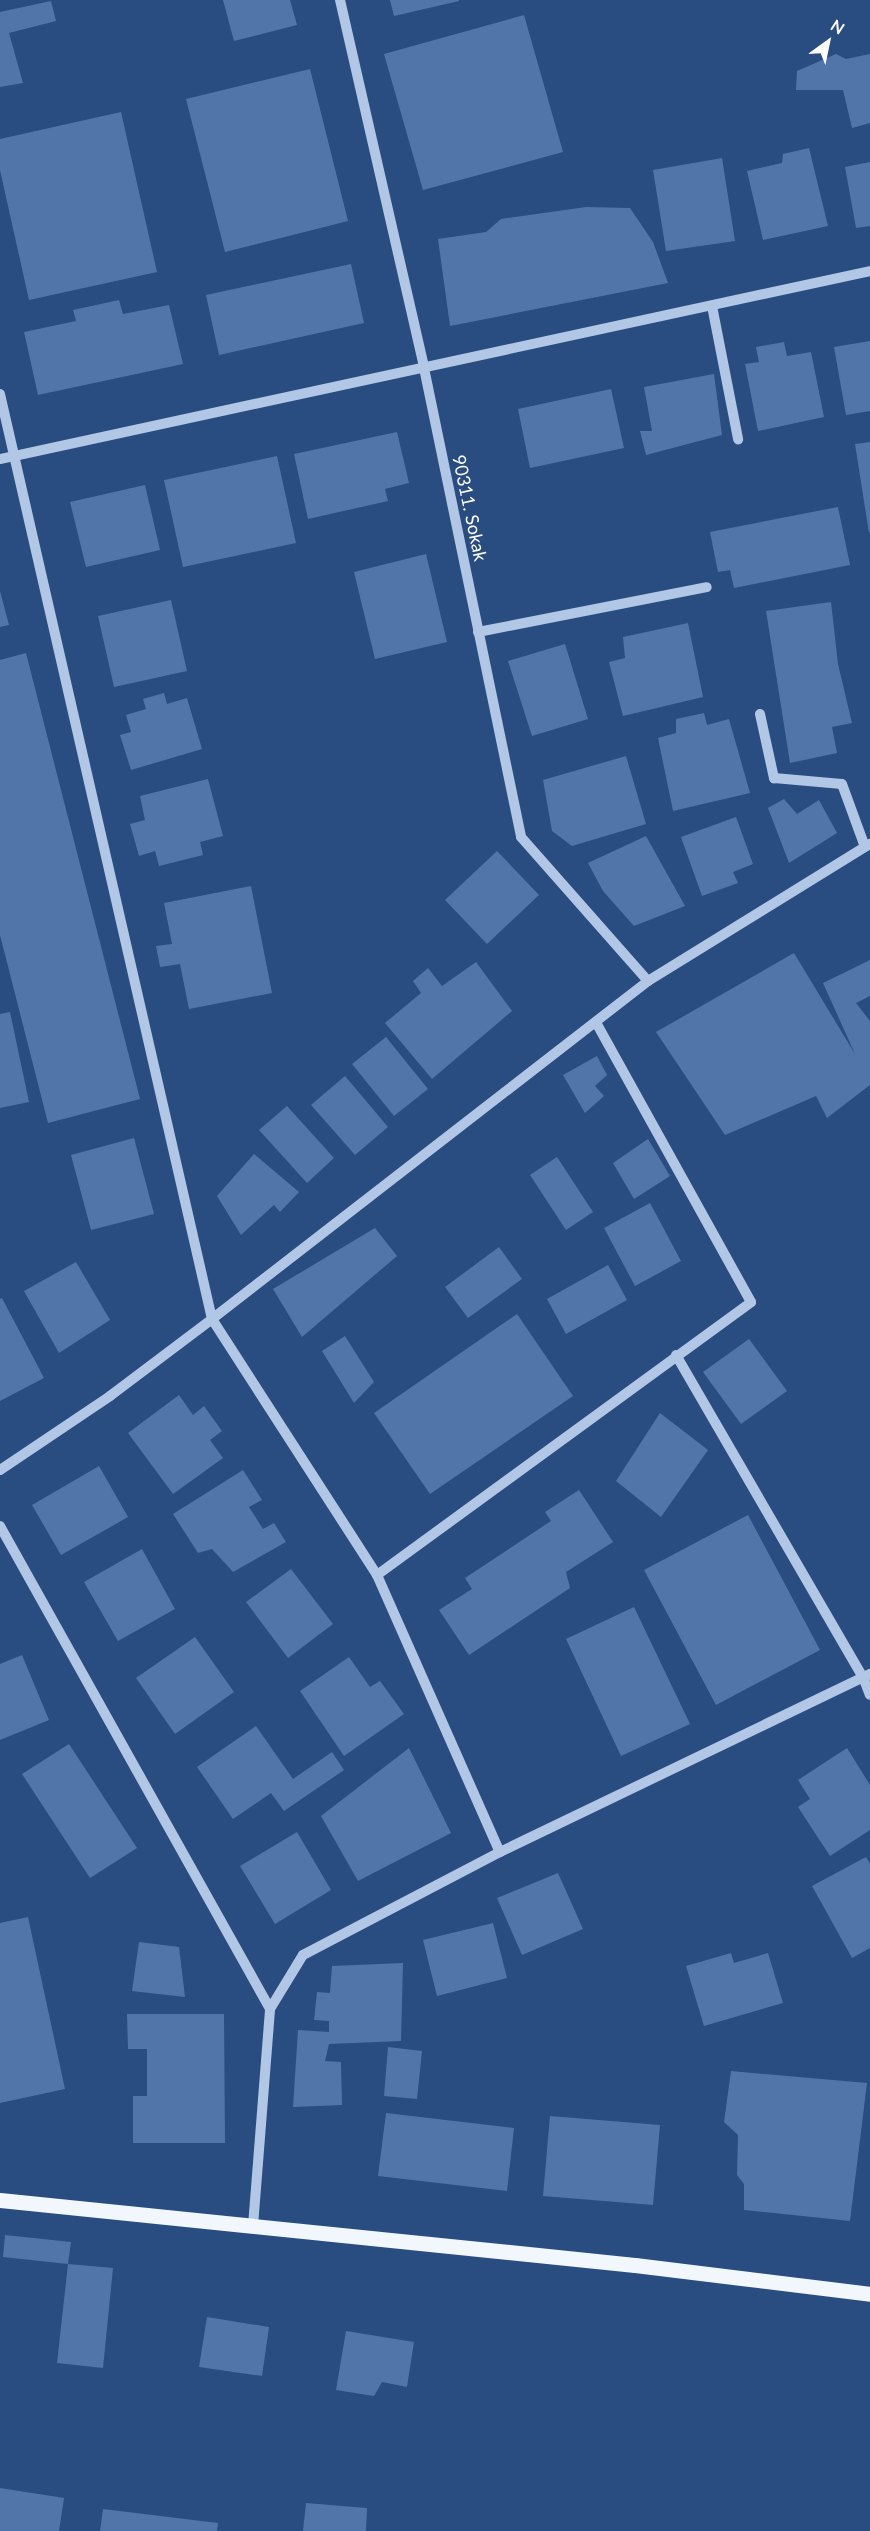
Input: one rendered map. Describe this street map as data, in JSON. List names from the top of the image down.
{
  "streets": {
    "street": ["90311. Sokak"]
  },
  "north": "top right"
}
